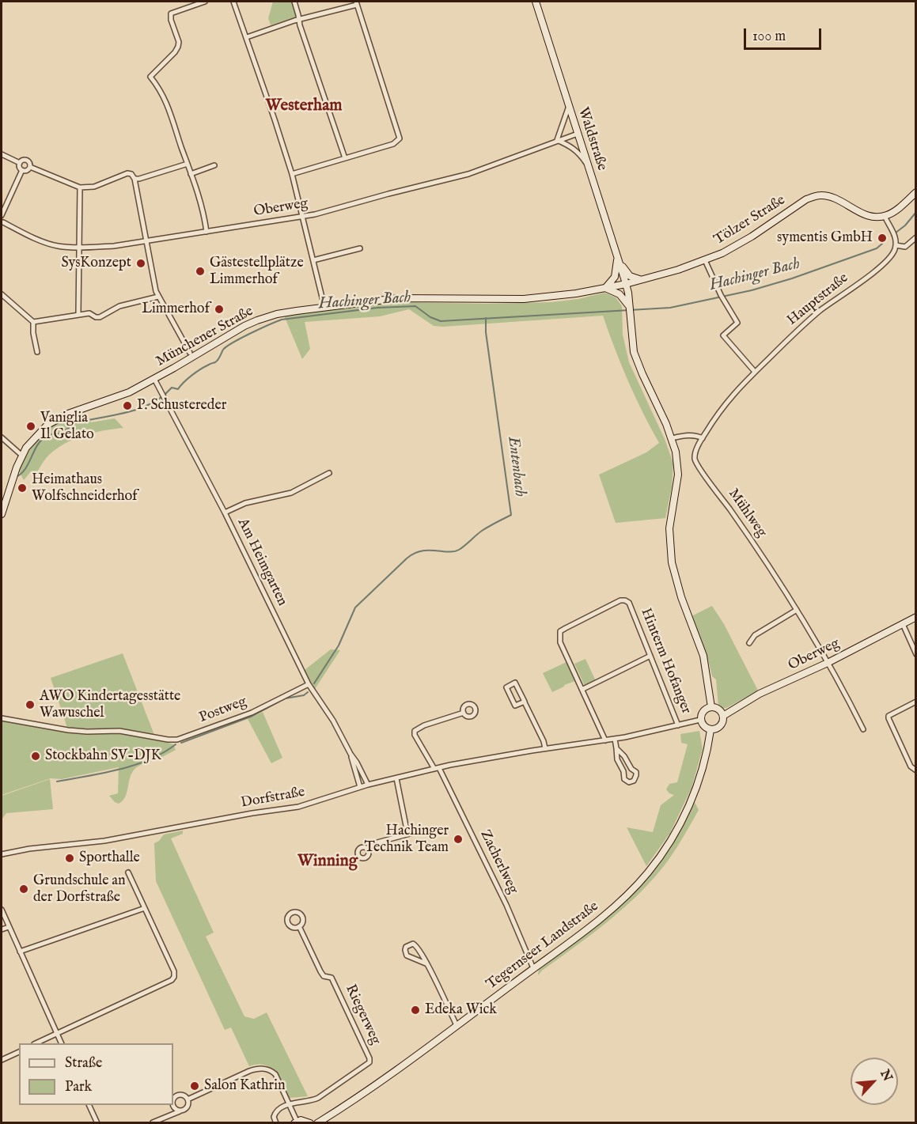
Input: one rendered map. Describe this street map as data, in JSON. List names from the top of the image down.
{
  "streets": {
    "main road": [
      "Waldstraße",
      "Oberweg",
      "Tölzer Straße",
      "Münchener Straße",
      "Tegernseer Landstraße"
    ],
    "street": [
      "Hauptstraße",
      "Mühlweg",
      "Am Heimgarten",
      "Hinterm Hofanger",
      "Postweg",
      "Dorfstraße",
      "Zacherlweg",
      "Riegerweg"
    ]
  },
  "crossings": [
    ["Waldstraße", "Oberweg"],
    ["Waldstraße", "Tölzer Straße"],
    ["Waldstraße", "Münchener Straße"],
    ["Oberweg", "Mühlweg"],
    ["Oberweg", "Dorfstraße"],
    ["Oberweg", "Tegernseer Landstraße"],
    ["Tölzer Straße", "Münchener Straße"],
    ["Hauptstraße", "Mühlweg"],
    ["Münchener Straße", "Am Heimgarten"],
    ["Am Heimgarten", "Postweg"],
    ["Am Heimgarten", "Dorfstraße"],
    ["Hinterm Hofanger", "Dorfstraße"],
    ["Dorfstraße", "Zacherlweg"],
    ["Dorfstraße", "Tegernseer Landstraße"],
    ["Zacherlweg", "Tegernseer Landstraße"]
  ],
  "districts": ["Westerham", "Winning"],
  "water": ["Hachinger Bach", "Entenbach"],
  "places": [
    "symentis GmbH",
    "SysKonzept",
    "Gästestellplätze Limmerhof",
    "Limmerhof",
    "P. Schustereder",
    "Vaniglia Il Gelato",
    "Heimathaus Wolfschneiderhof",
    "AWO Kindertagesstätte Wawuschel",
    "Stockbahn SV-DJK",
    "Hachinger Technik Team",
    "Sporthalle",
    "Grundschule an der Dorfstraße",
    "Edeka Wick",
    "Salon Kathrin"
  ],
  "legend": ["Straße", "Park"],
  "scale_bar": "100 m",
  "north": "top right"
}
